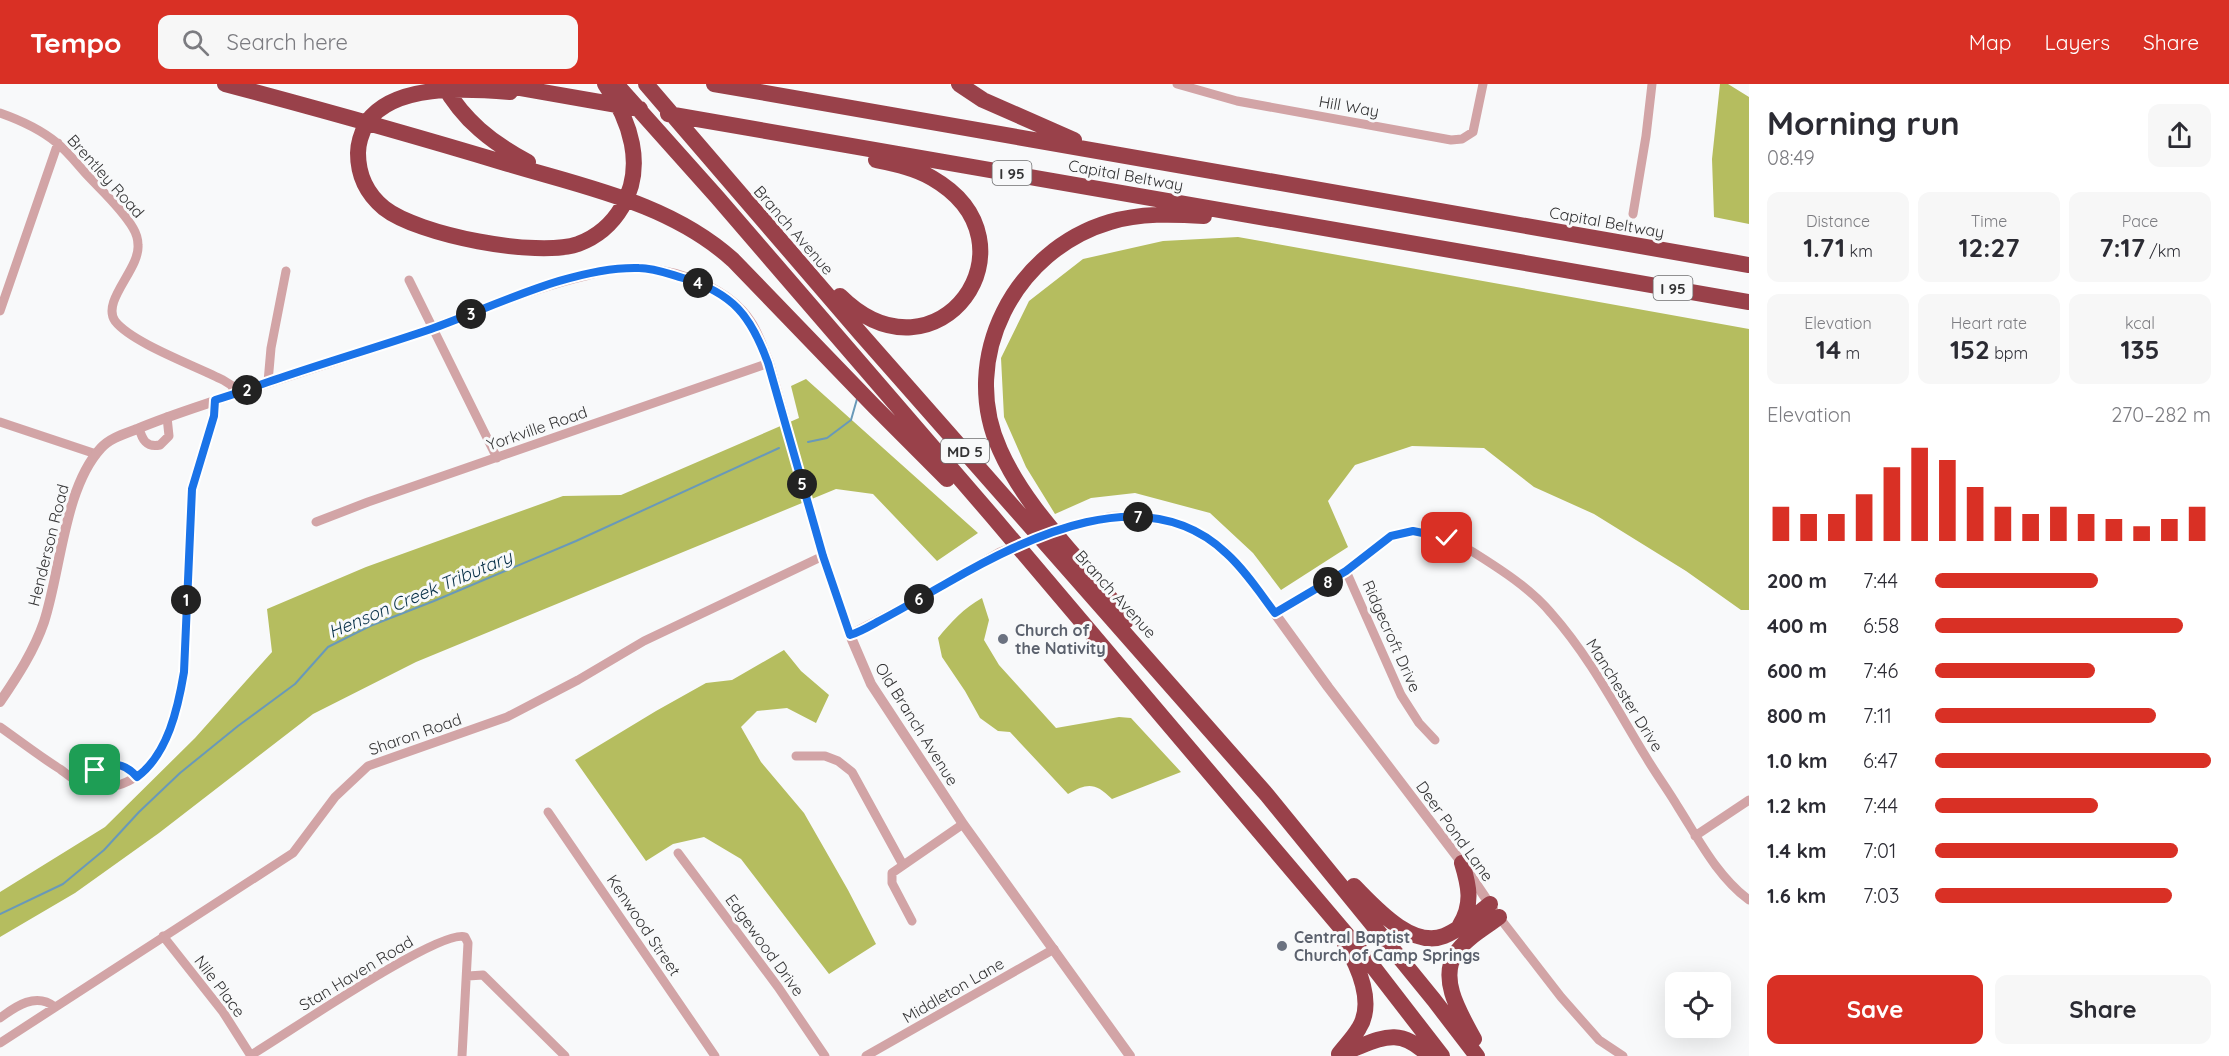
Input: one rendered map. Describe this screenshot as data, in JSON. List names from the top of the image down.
{
  "streets": {
    "highway": [
      "I 95",
      "Capital Beltway",
      "Branch Avenue",
      "MD 5"
    ],
    "street": [
      "Hill Way",
      "Brentley Road",
      "Yorkville Road",
      "Henderson Road",
      "Ridgecroft Drive",
      "Manchester Drive",
      "Old Branch Avenue",
      "Sharon Road",
      "Deer Pond Lane",
      "Kenwood Street",
      "Edgewood Drive",
      "Stan Haven Road",
      "Nile Place",
      "Middleton Lane"
    ]
  },
  "crossings": [
    ["Brentley Road", "Henderson Road"],
    ["Yorkville Road", "Henderson Road"],
    ["Yorkville Road", "Old Branch Avenue"],
    ["Henderson Road", "Old Branch Avenue"],
    ["Ridgecroft Drive", "Manchester Drive"],
    ["Manchester Drive", "Deer Pond Lane"],
    ["Old Branch Avenue", "Sharon Road"],
    ["Old Branch Avenue", "Middleton Lane"],
    ["Sharon Road", "Nile Place"],
    ["Stan Haven Road", "Nile Place"]
  ],
  "water": ["Henson Creek Tributary"],
  "places": ["Church of the Nativity", "Central Baptist Church of Camp Springs"],
  "page": {
    "header": "Tempo",
    "search": "Search here",
    "nav": ["Map", "Layers", "Share"],
    "heading": ["Morning run", "08:49"],
    "stats": [
      ["Distance", "1.71 km"],
      ["Time", "12:27"],
      ["Pace", "7:17 /km"],
      ["Elevation", "14 m"],
      ["Heart rate", "152 bpm"],
      ["kcal", "135"]
    ],
    "pins": [
      "4",
      "3",
      "2",
      "5",
      "7",
      "8",
      "6",
      "1"
    ],
    "chart": ["Elevation", "270–282 m"],
    "list": [
      {
        "name": "200 m",
        "note": "7:44"
      },
      {
        "name": "400 m",
        "note": "6:58"
      },
      {
        "name": "600 m",
        "note": "7:46"
      },
      {
        "name": "800 m",
        "note": "7:11"
      },
      {
        "name": "1.0 km",
        "note": "6:47"
      },
      {
        "name": "1.2 km",
        "note": "7:44"
      },
      {
        "name": "1.4 km",
        "note": "7:01"
      },
      {
        "name": "1.6 km",
        "note": "7:03"
      }
    ],
    "buttons": ["Save", "Share"]
  }
}
